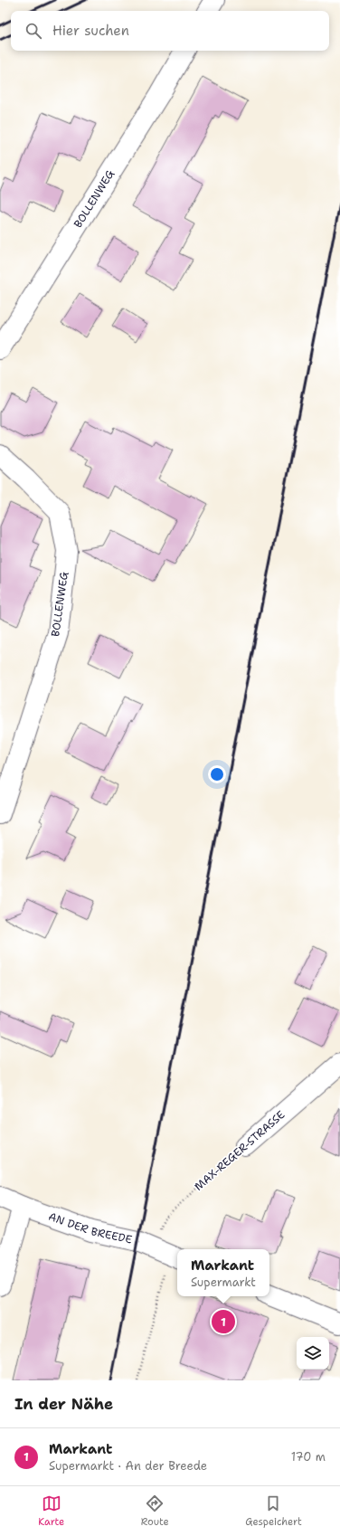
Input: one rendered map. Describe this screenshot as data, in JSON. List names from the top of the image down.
{
  "streets": {
    "street": ["BOLLENWEG", "MAX-REGER-STRASSE", "AN DER BREEDE"]
  },
  "crossings": [
    ["MAX-REGER-STRASSE", "AN DER BREEDE"]
  ],
  "page": {
    "search": "Hier suchen",
    "popup": ["Markant", "Supermarkt"],
    "pins": "1",
    "heading": "In der Nähe",
    "list": [
      {
        "mark": "1",
        "name": "Markant",
        "note": "Supermarkt · An der Breede",
        "value": "170 m"
      }
    ],
    "nav": ["Karte", "Route", "Gespeichert"]
  }
}
